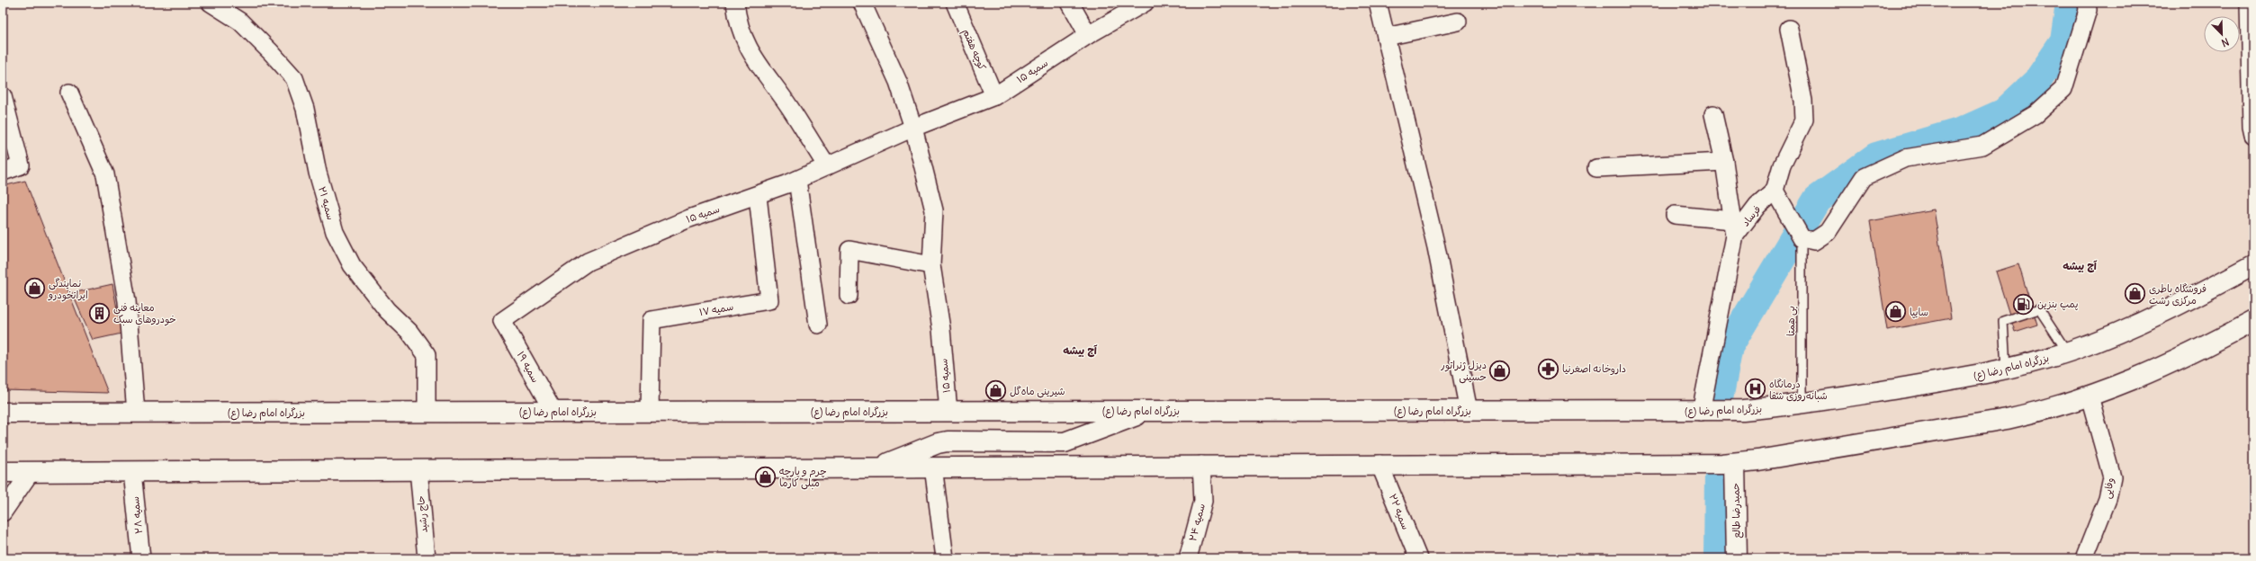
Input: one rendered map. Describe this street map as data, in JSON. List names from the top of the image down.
{
  "streets": {
    "main road": ["بزرگراه امام رضا (ع)", "حمیدرضا طالع"],
    "street": [
      "کوچه هفتم",
      "سمیه ۱۵",
      "سمیه ۲۱",
      "فرساد",
      "سمیه ۱۷",
      "سمیه ۱۹",
      "وفایی",
      "سمیه ۲۲",
      "حاج رشید",
      "سمیه ۲۸",
      "سمیه ۲۴"
    ],
    "lane": ["بی همتا"]
  },
  "crossings": [
    ["کوچه هفتم", "سمیه ۱۵"],
    ["سمیه ۱۵", "سمیه ۱۷"],
    ["سمیه ۱۵", "سمیه ۱۹"],
    ["سمیه ۱۵", "بزرگراه امام رضا (ع)"],
    ["سمیه ۲۱", "بزرگراه امام رضا (ع)"],
    ["فرساد", "بزرگراه امام رضا (ع)"],
    ["سمیه ۱۷", "بزرگراه امام رضا (ع)"],
    ["بی همتا", "بزرگراه امام رضا (ع)"],
    ["سمیه ۱۹", "بزرگراه امام رضا (ع)"]
  ],
  "districts": ["آج بیشه", "آج بیشه"],
  "places": {
    "shop": [
      "نمایندگی ایرانخودرو",
      "فروشگاه باطری مرکزی رشت",
      "سایپا",
      "دیزل ژنراتور حسینی",
      "شیرینی ماه‌گل",
      "چرم و پارچه مبلی کارما"
    ],
    "fuel station": ["پمپ بنزین"],
    "building": ["معاینه فنی خودروهای سبک"],
    "pharmacy": ["داروخانه اصغرنیا"],
    "hospital": ["درمانگاه شبانه‌روزی شفا"]
  },
  "north": "bottom right"
}
